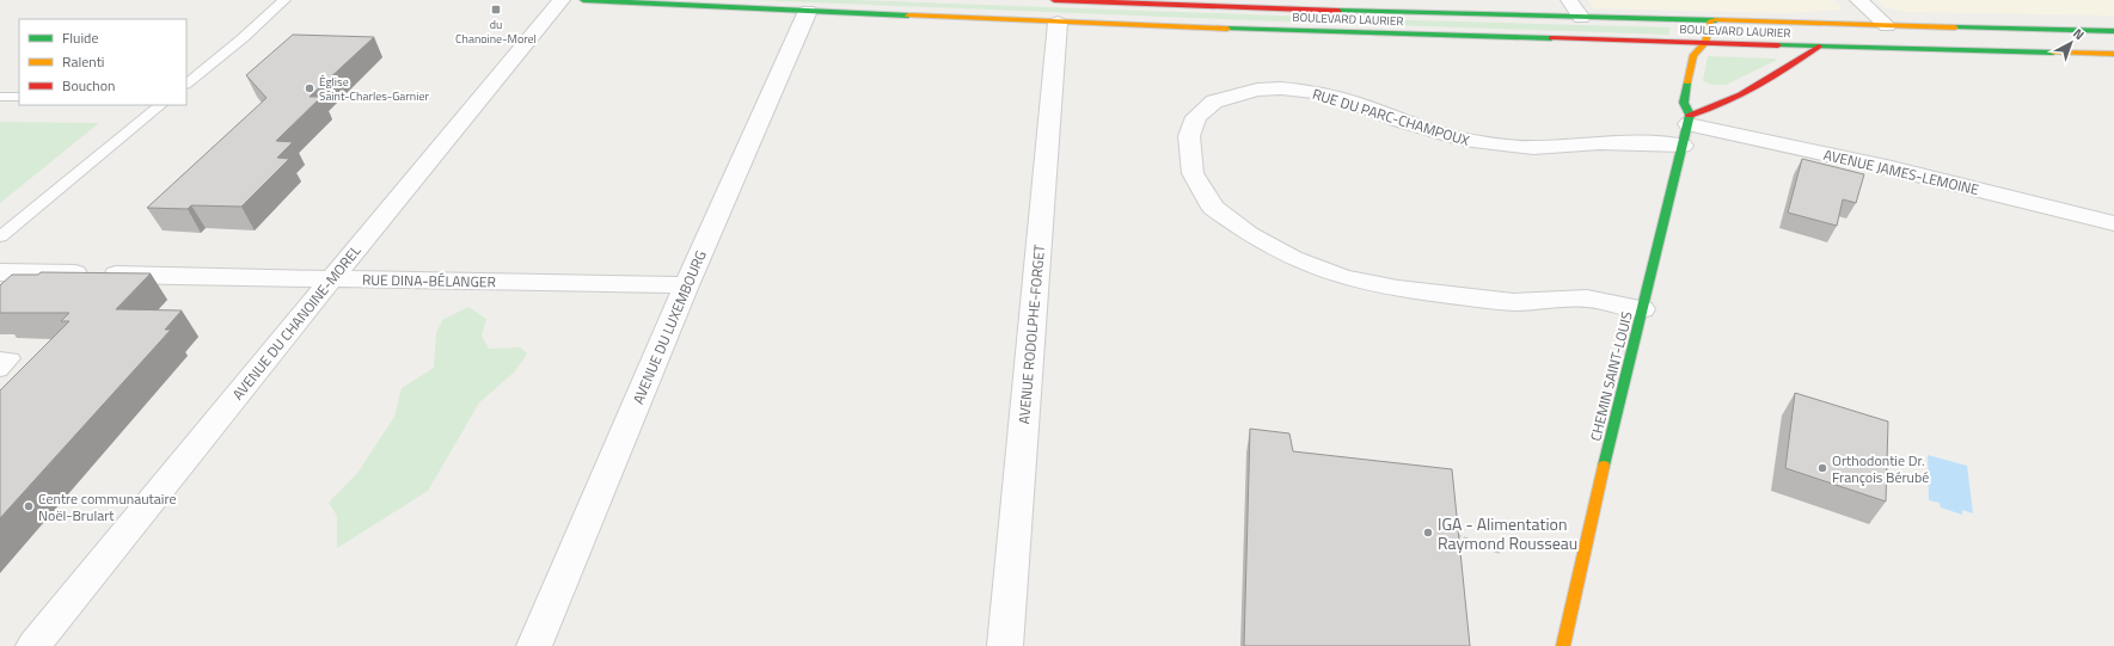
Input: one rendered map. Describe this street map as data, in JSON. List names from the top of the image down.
{
  "streets": {
    "main road": ["BOULEVARD LAURIER", "CHEMIN SAINT-LOUIS"],
    "street": [
      "RUE DU PARC-CHAMPOUX",
      "AVENUE JAMES-LEMOINE",
      "RUE DINA-BÉLANGER",
      "AVENUE DU CHANOINE-MOREL",
      "AVENUE DU LUXEMBOURG",
      "AVENUE RODOLPHE-FORGET"
    ]
  },
  "crossings": [
    ["BOULEVARD LAURIER", "AVENUE DU LUXEMBOURG"],
    ["BOULEVARD LAURIER", "AVENUE RODOLPHE-FORGET"],
    ["BOULEVARD LAURIER", "CHEMIN SAINT-LOUIS"],
    ["RUE DU PARC-CHAMPOUX", "AVENUE JAMES-LEMOINE"],
    ["RUE DU PARC-CHAMPOUX", "CHEMIN SAINT-LOUIS"],
    ["AVENUE JAMES-LEMOINE", "CHEMIN SAINT-LOUIS"],
    ["RUE DINA-BÉLANGER", "AVENUE DU CHANOINE-MOREL"],
    ["RUE DINA-BÉLANGER", "AVENUE DU LUXEMBOURG"]
  ],
  "places": {
    "transit": ["du Chanoine-Morel"],
    "other": [
      "Église Saint-Charles-Garnier",
      "Orthodontie Dr. François Bérubé",
      "Centre communautaire Noël-Brulart",
      "IGA - Alimentation Raymond Rousseau"
    ]
  },
  "legend": ["Fluide", "Ralenti", "Bouchon"],
  "north": "top right"
}
